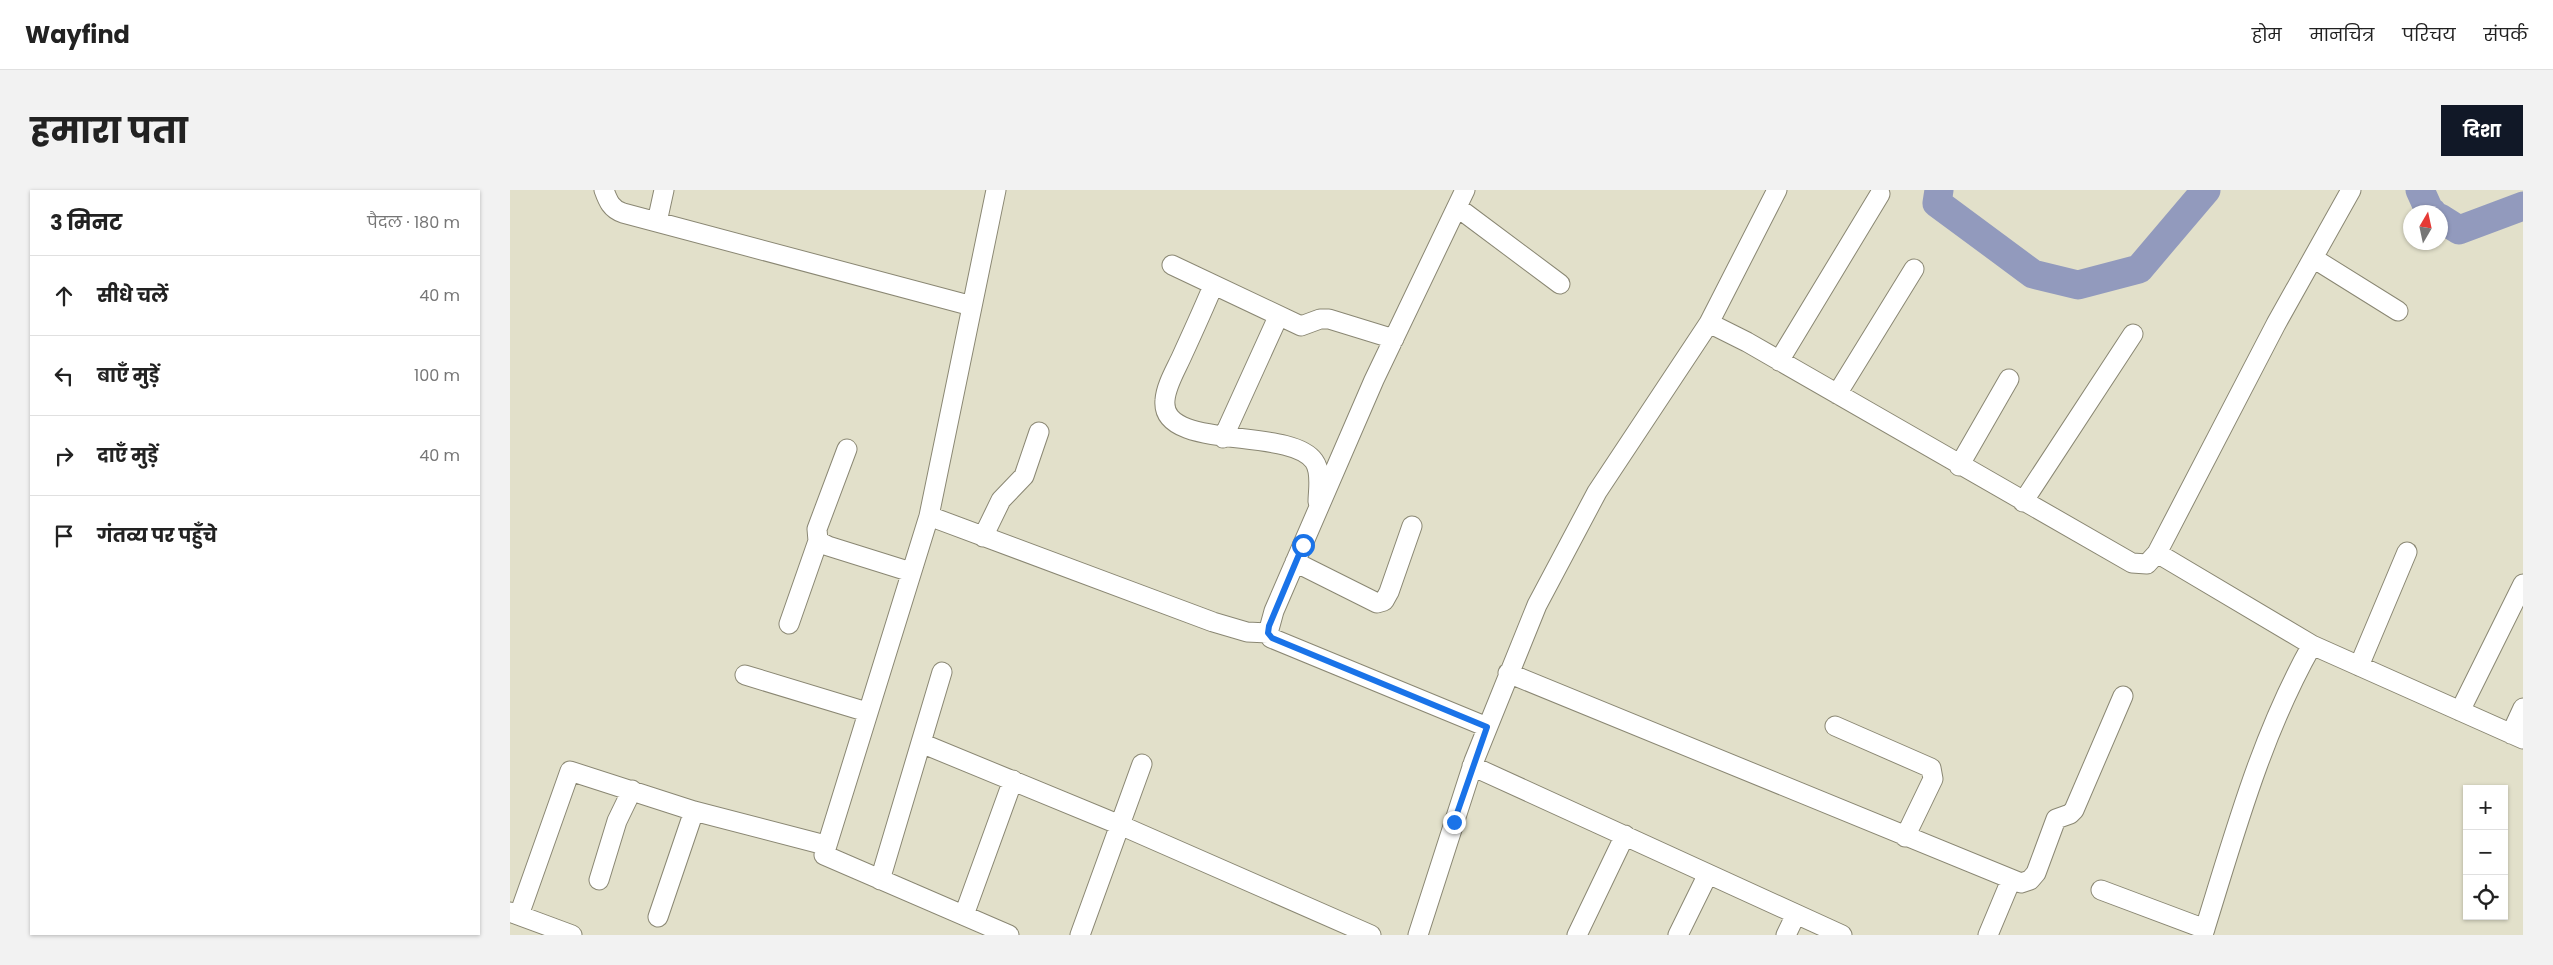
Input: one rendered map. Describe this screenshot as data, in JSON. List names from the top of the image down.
{
  "north": "top",
  "page": {
    "header": "Wayfind",
    "nav": [
      "होम",
      "मानचित्र",
      "परिचय",
      "संपर्क"
    ],
    "title": "हमारा पता",
    "buttons": "दिशा",
    "heading": ["3 मिनट", "पैदल · 180 m"],
    "list": [
      ["सीधे चलें", "40 m"],
      ["बाएँ मुड़ें", "100 m"],
      ["दाएँ मुड़ें", "40 m"],
      "गंतव्य पर पहुँचे"
    ],
    "map_buttons": ["+", "−"]
  }
}
